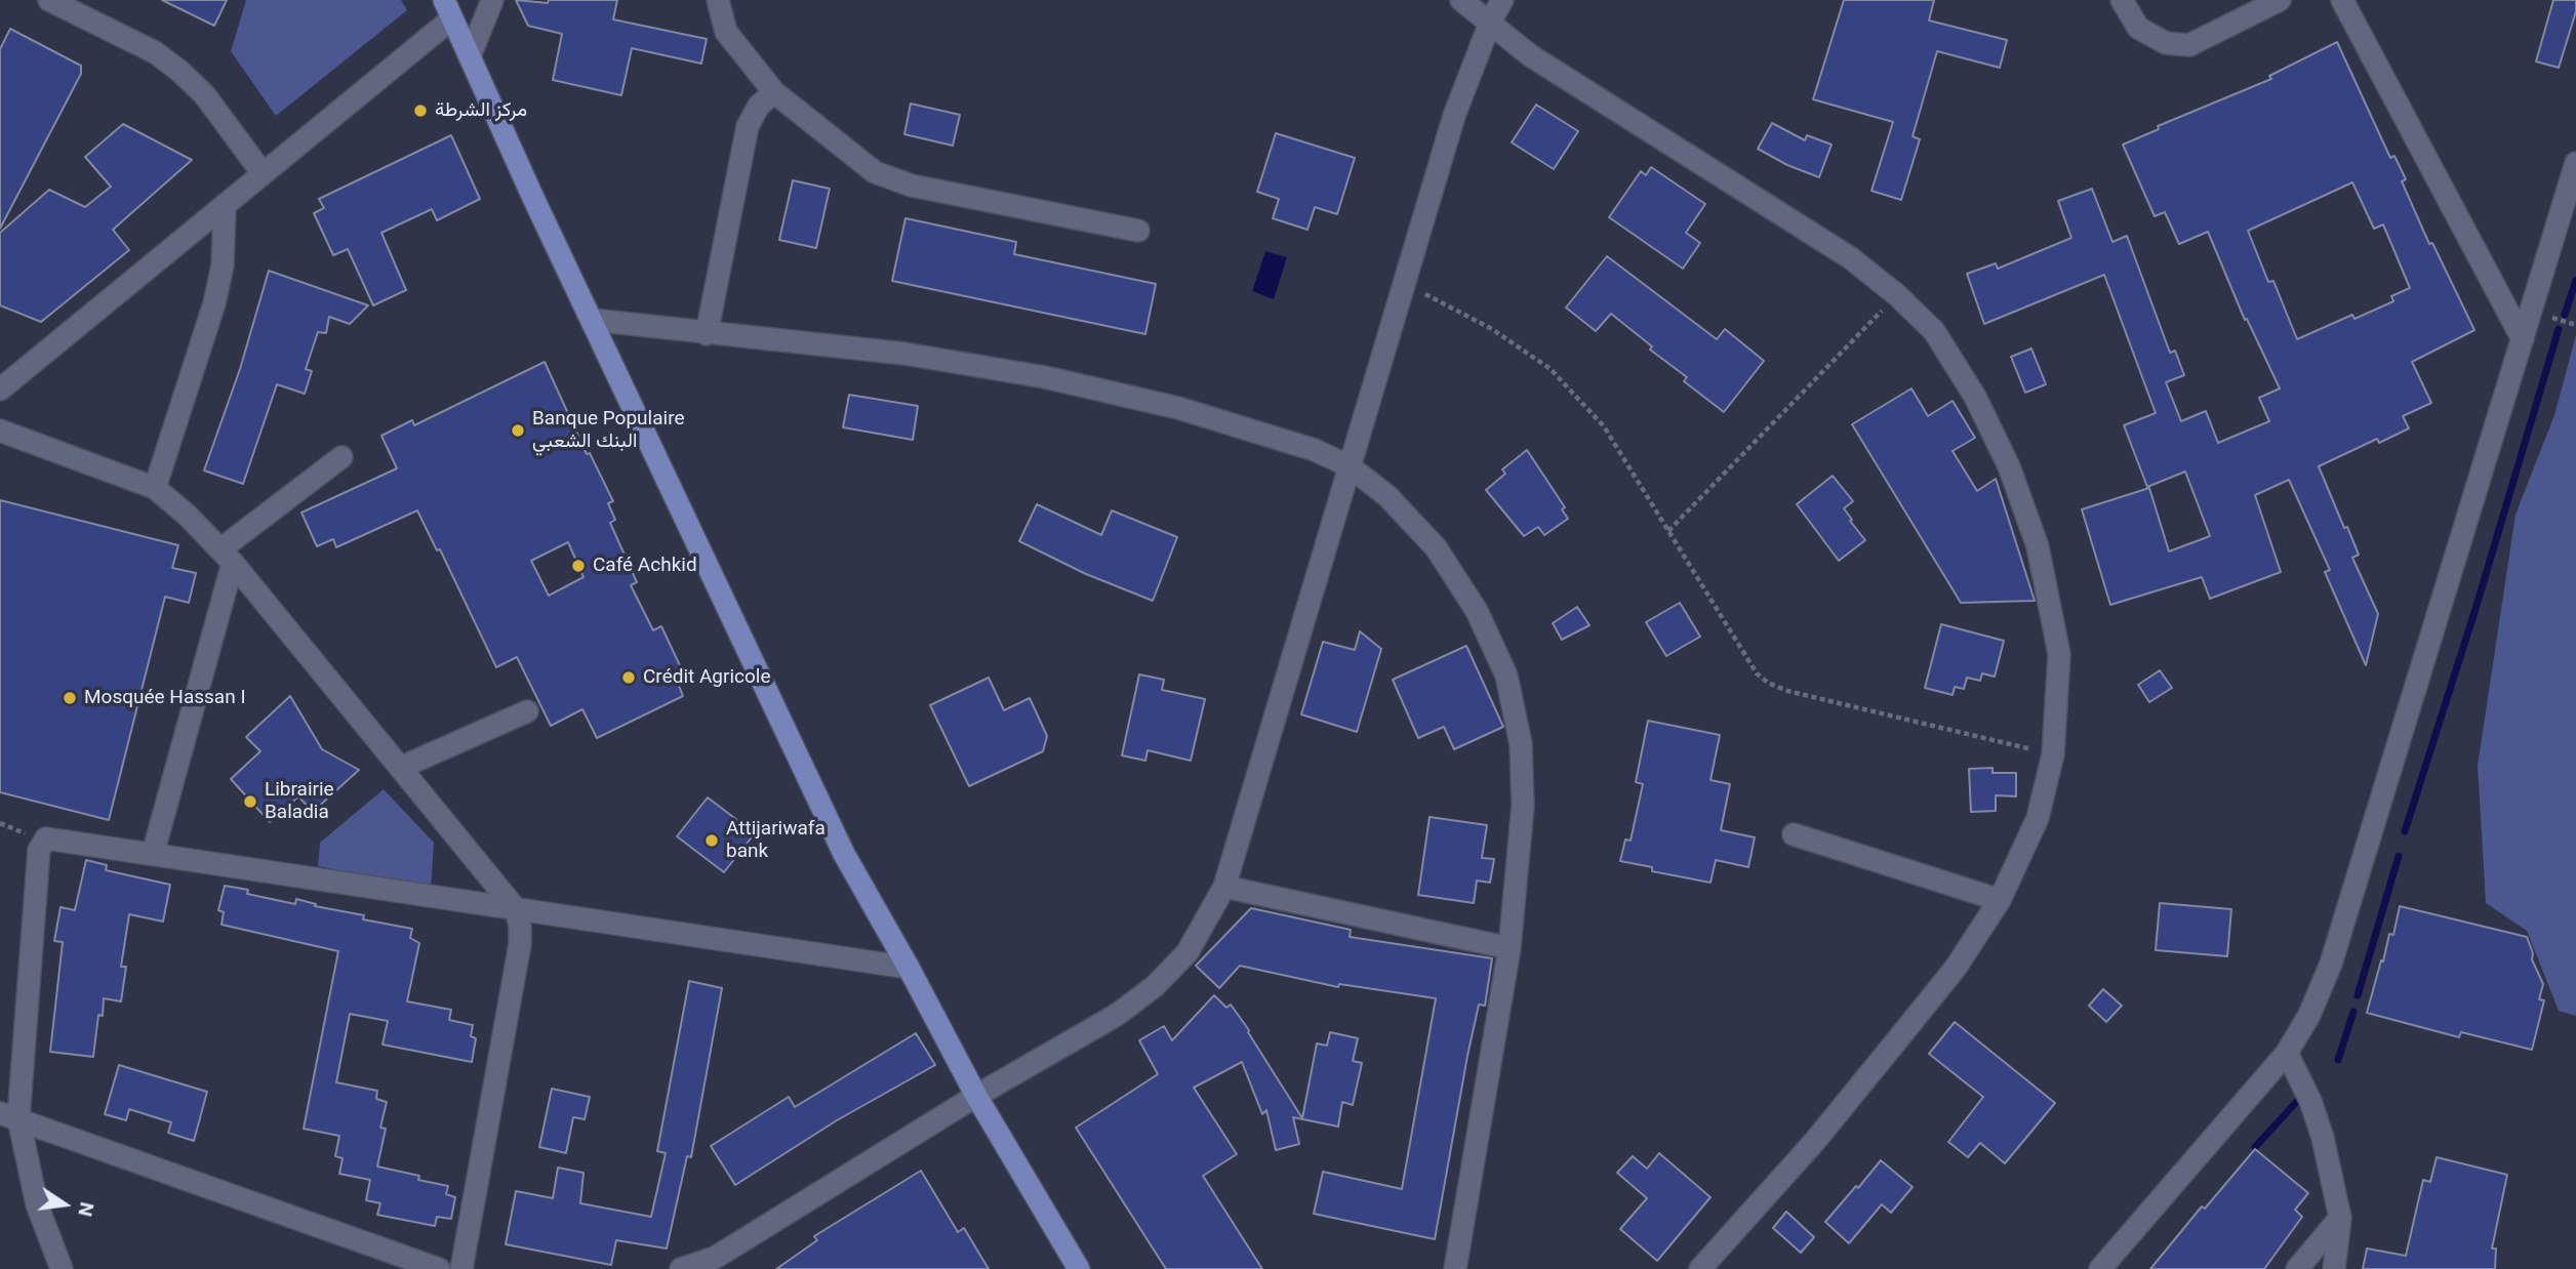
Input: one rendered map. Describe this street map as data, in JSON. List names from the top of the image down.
{
  "places": [
    "مركز الشرطة",
    "Banque Populaire البنك الشعبي",
    "Café Achkid",
    "Crédit Agricole",
    "Mosquée Hassan I",
    "Librairie Baladia",
    "Attijariwafa bank"
  ],
  "north": "right"
}
